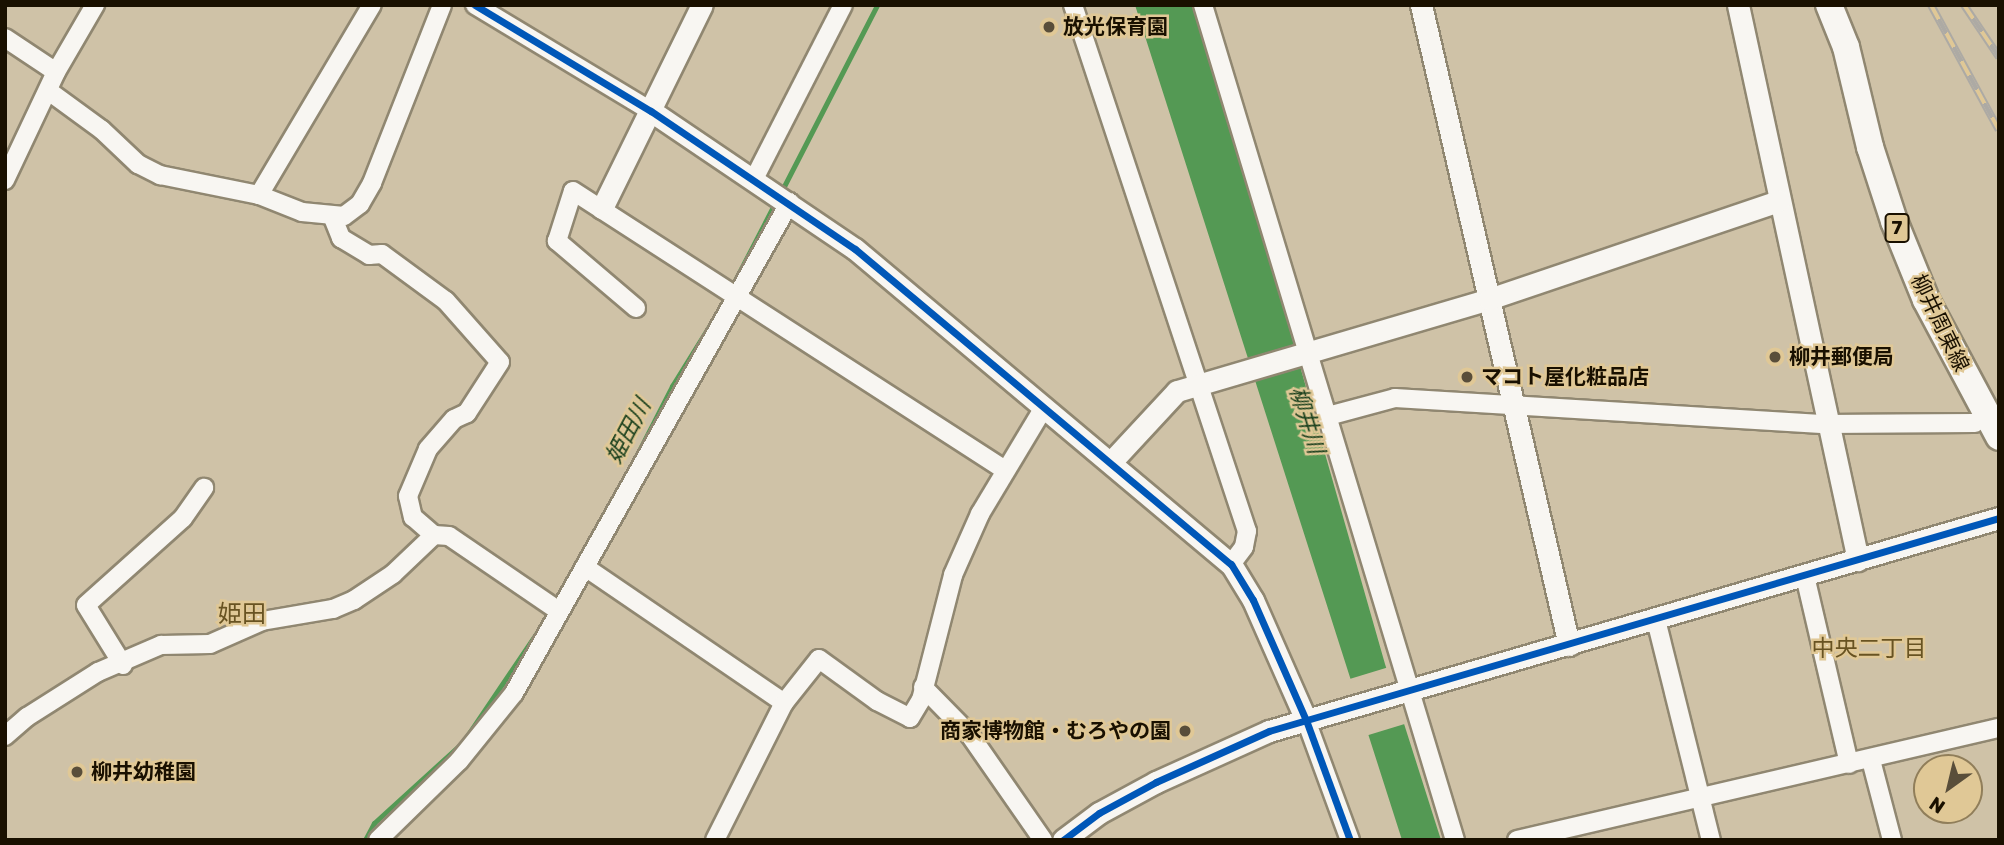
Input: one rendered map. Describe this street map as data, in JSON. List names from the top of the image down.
{
  "streets": {
    "main road": ["7", "柳井周東線"]
  },
  "districts": ["姫田", "中央二丁目"],
  "water": ["柳井川", "姫田川"],
  "places": [
    "放光保育園",
    "柳井郵便局",
    "マコト屋化粧品店",
    "商家博物館・むろやの園",
    "柳井幼稚園"
  ],
  "north": "bottom left"
}
